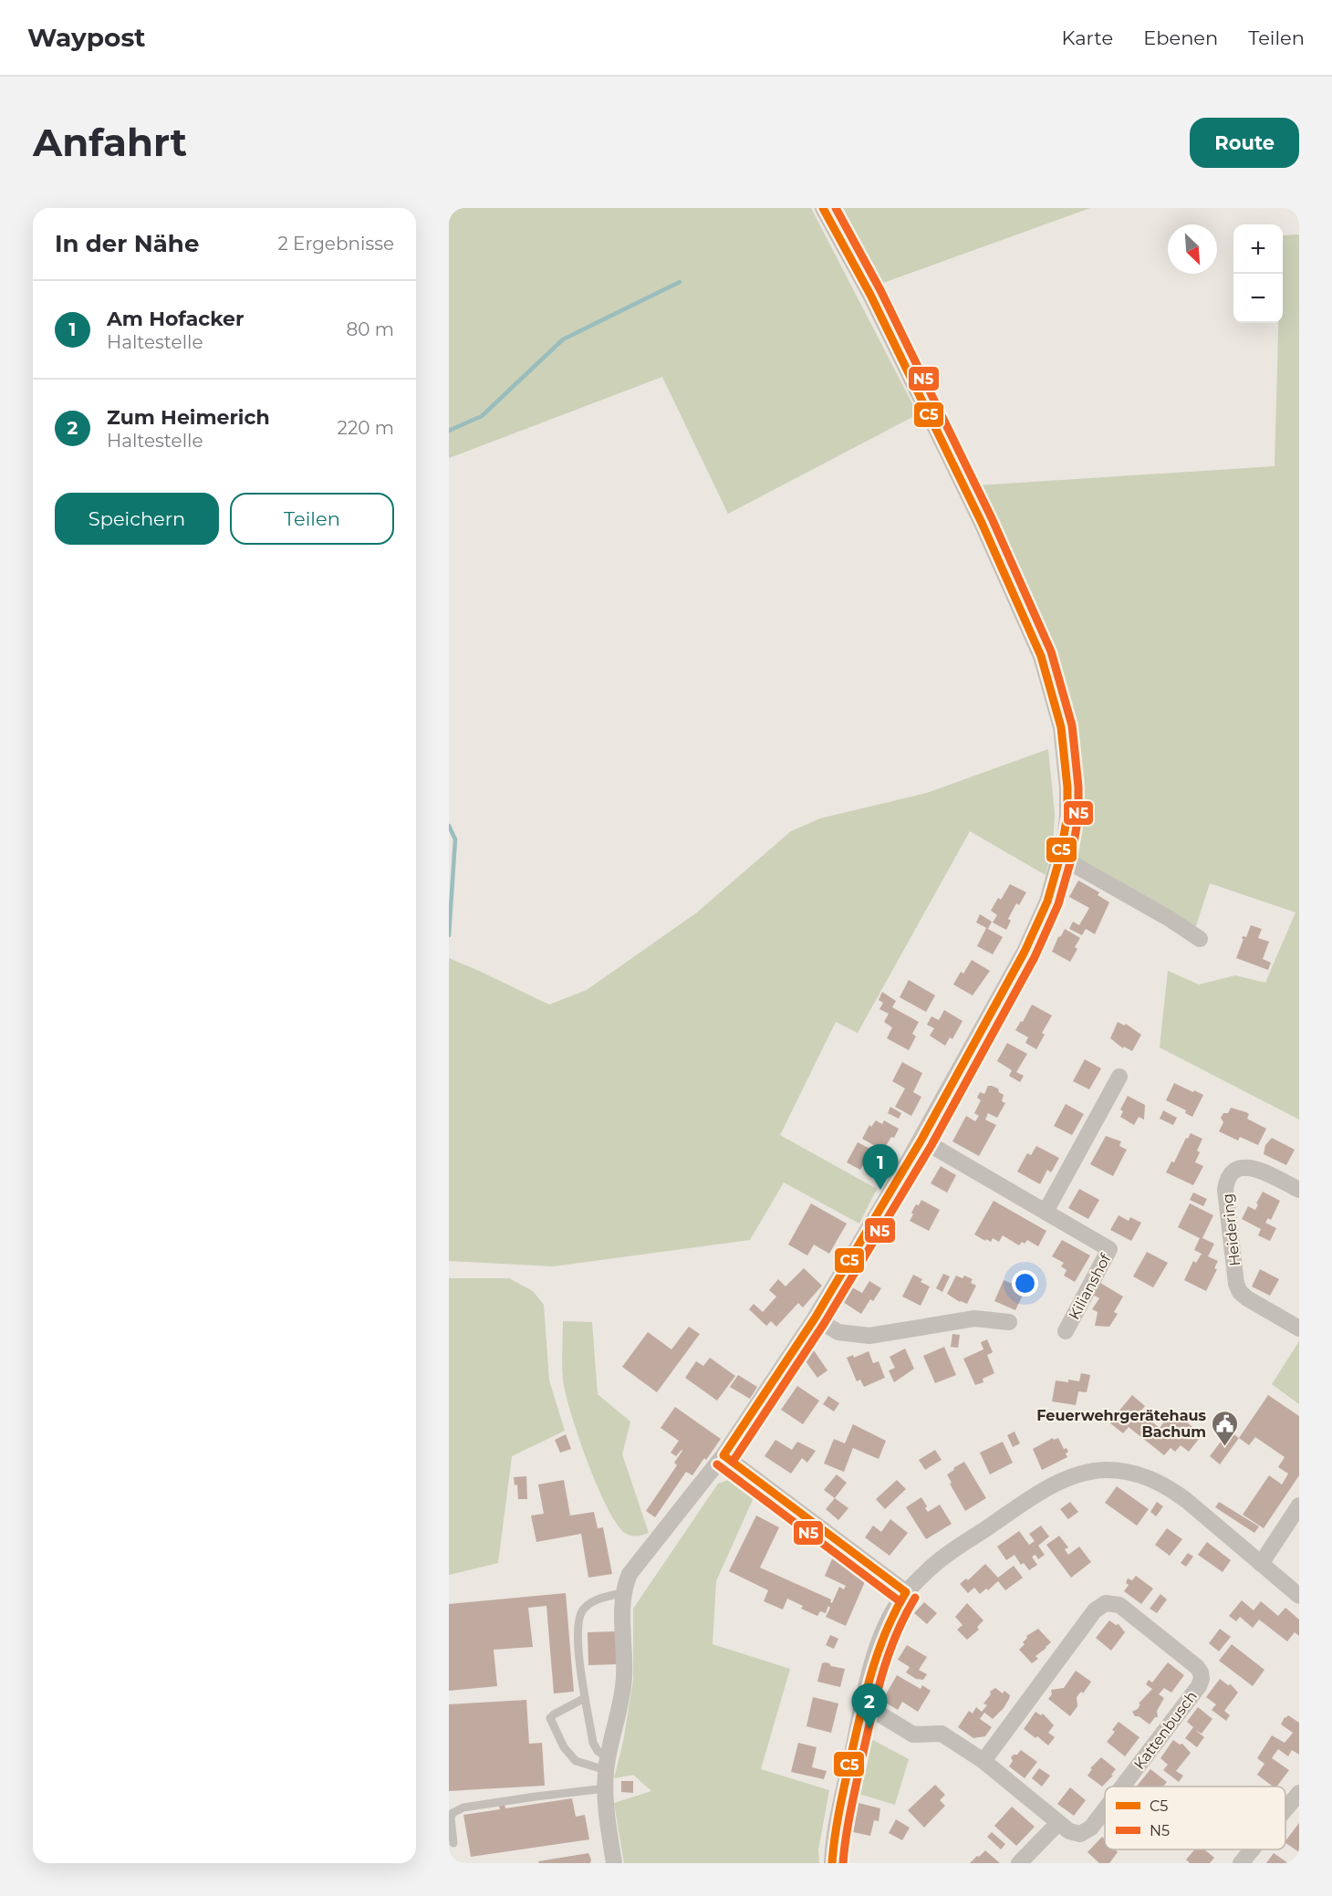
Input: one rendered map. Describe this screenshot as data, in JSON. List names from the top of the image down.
{
  "streets": {
    "street": ["Heidering", "Kilianshof", "Kattenbusch"]
  },
  "places": {
    "public building": ["Feuerwehrgerätehaus Bachum"]
  },
  "lines": ["transit line C5", "transit line N5"],
  "legend": ["C5", "N5"],
  "north": "bottom right",
  "page": {
    "header": "Waypost",
    "nav": ["Karte", "Ebenen", "Teilen"],
    "buttons": [
      "Route",
      ["Speichern", "Teilen"]
    ],
    "title": "Anfahrt",
    "heading": ["In der Nähe", "2 Ergebnisse"],
    "map_buttons": ["+", "−"],
    "list": [
      {
        "mark": "1",
        "name": "Am Hofacker",
        "note": "Haltestelle",
        "value": "80 m"
      },
      {
        "mark": "2",
        "name": "Zum Heimerich",
        "note": "Haltestelle",
        "value": "220 m"
      }
    ],
    "pins": ["1", "2"]
  }
}
